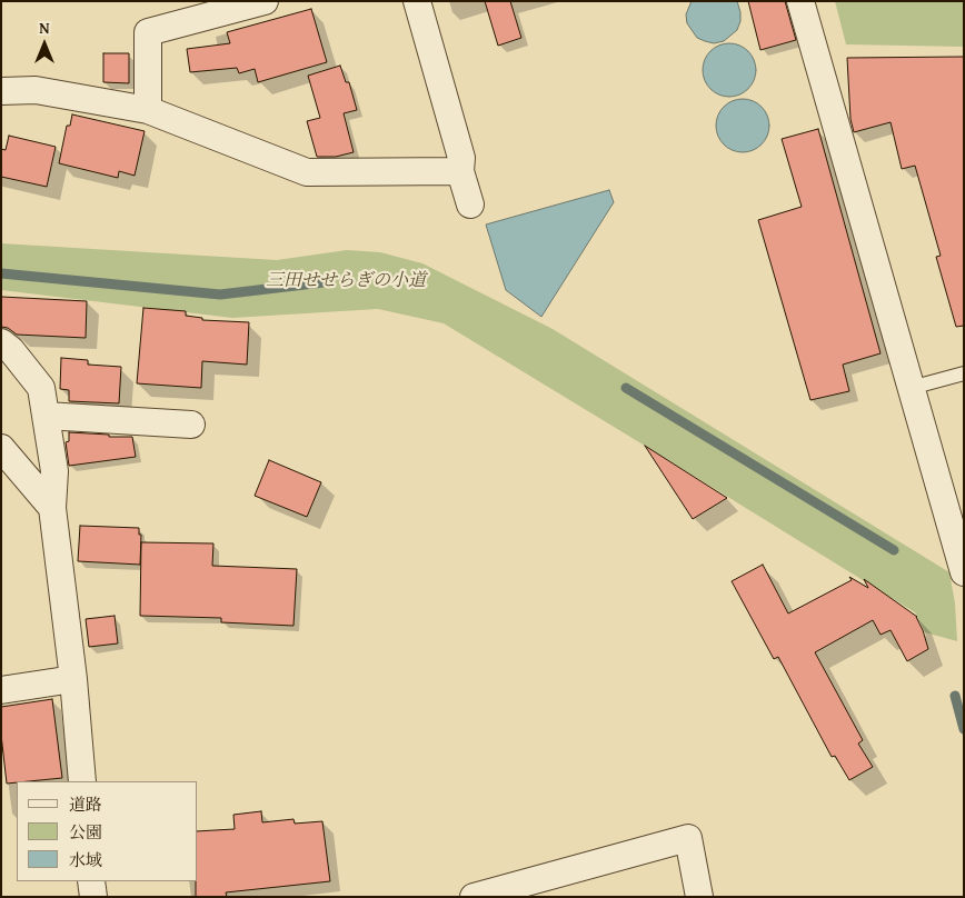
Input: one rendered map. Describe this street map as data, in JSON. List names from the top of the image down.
{
  "parks": ["三田せせらぎの小道"],
  "legend": ["道路", "公園", "水域"],
  "north": "top"
}
